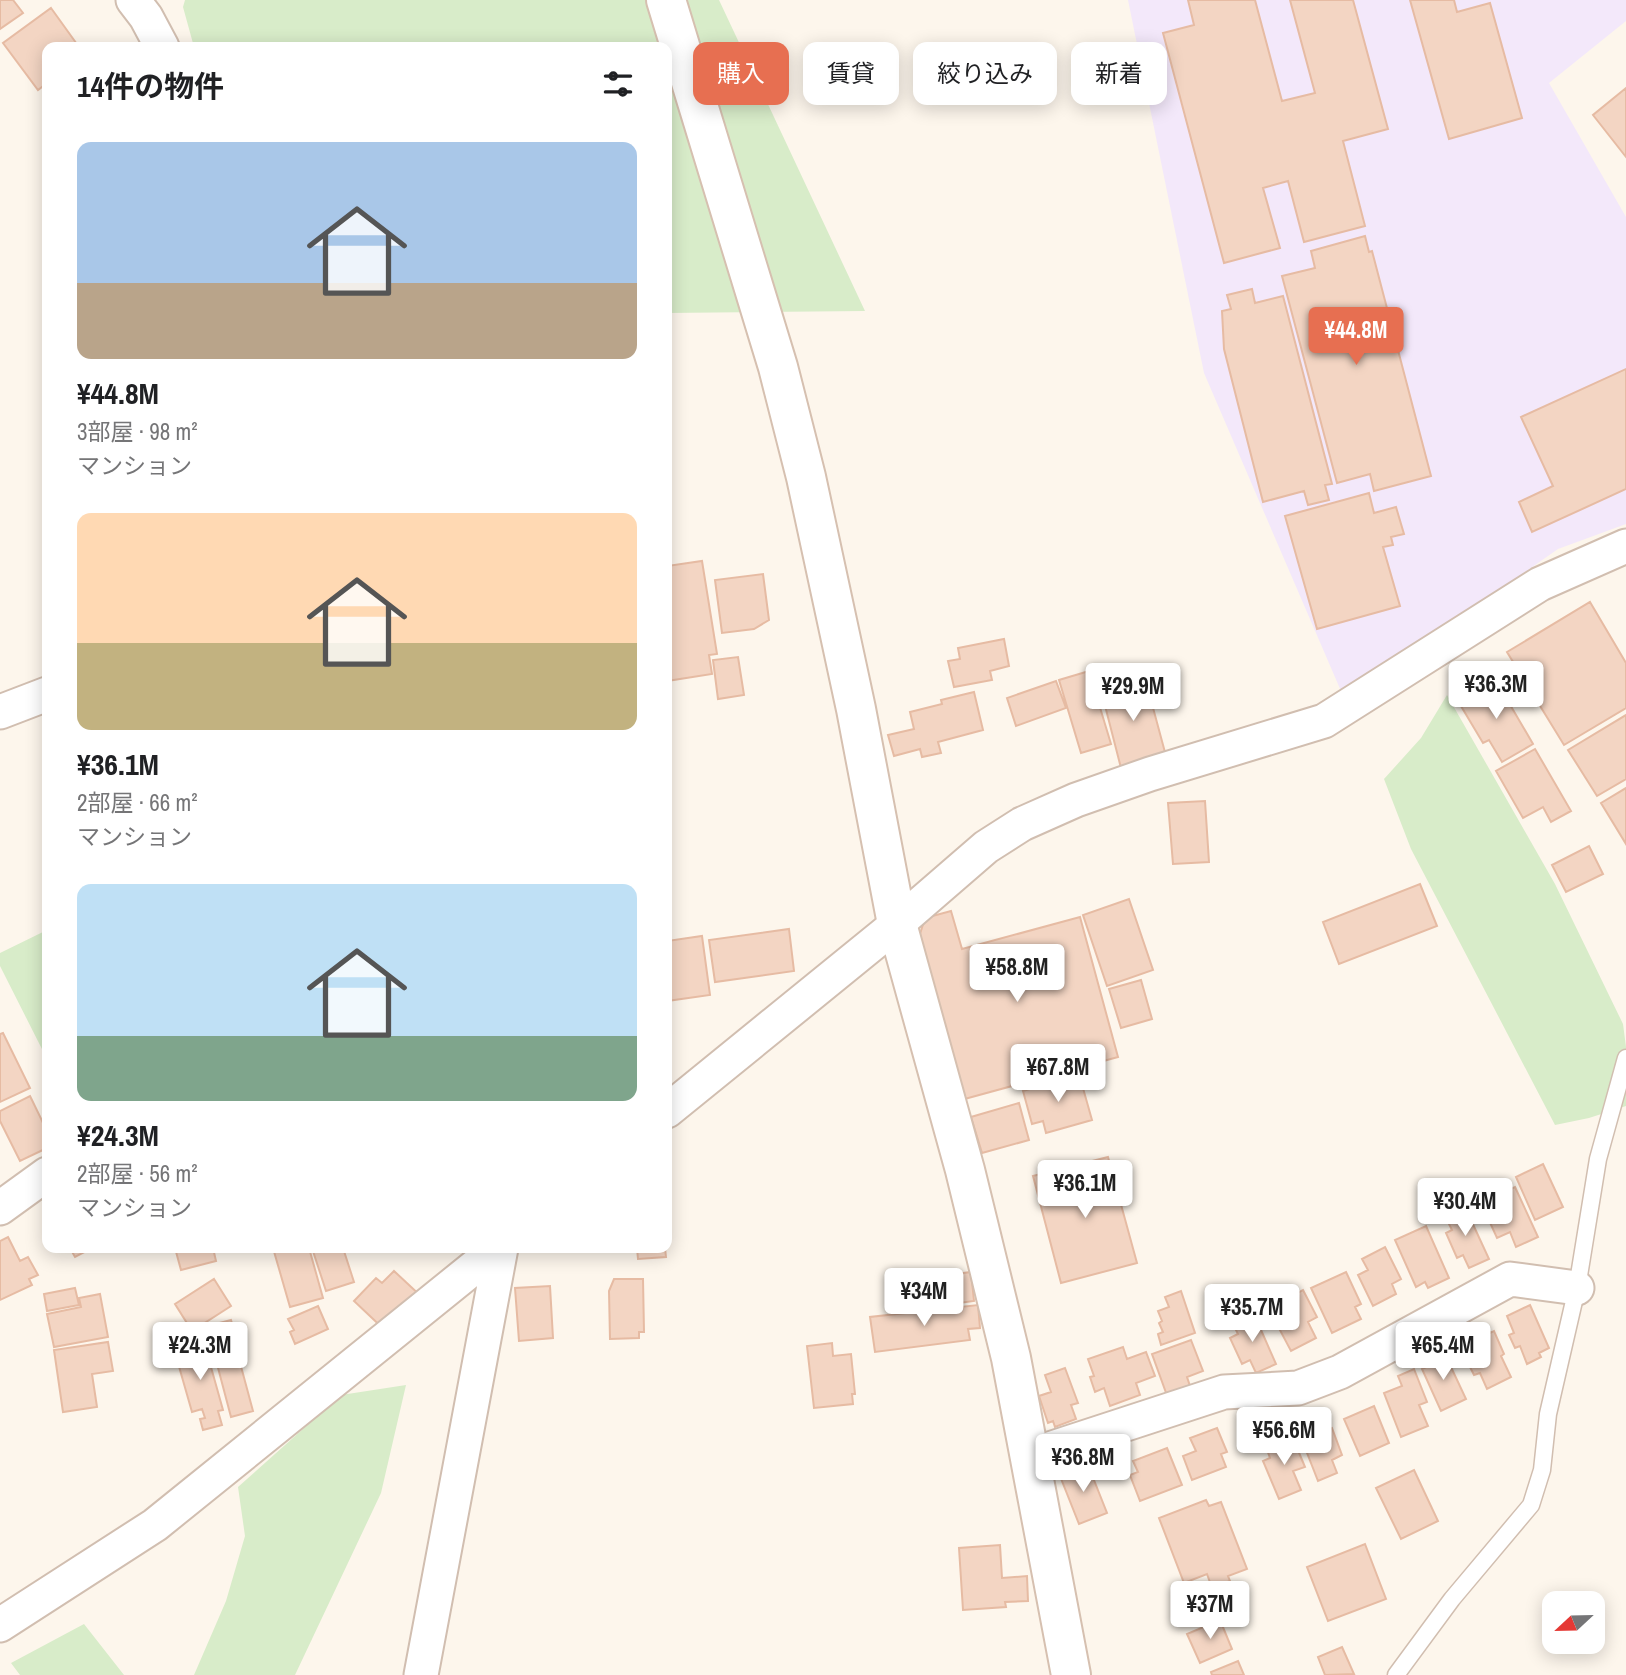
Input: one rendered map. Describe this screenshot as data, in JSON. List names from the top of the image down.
{
  "north": "left",
  "page": {
    "chip": [
      "購入",
      "賃貸",
      "絞り込み",
      "新着"
    ],
    "heading": "14件の物件",
    "list": [
      {
        "name": "¥44.8M",
        "note": "3部屋 · 98 m² · マンション"
      },
      {
        "name": "¥36.1M",
        "note": "2部屋 · 66 m² · マンション"
      },
      {
        "name": "¥24.3M",
        "note": "2部屋 · 56 m² · マンション"
      }
    ],
    "price": [
      "¥44.8M",
      "¥36.3M",
      "¥29.9M",
      "¥58.8M",
      "¥67.8M",
      "¥36.1M",
      "¥30.4M",
      "¥34M",
      "¥35.7M",
      "¥24.3M",
      "¥65.4M",
      "¥56.6M",
      "¥36.8M",
      "¥37M"
    ]
  }
}
